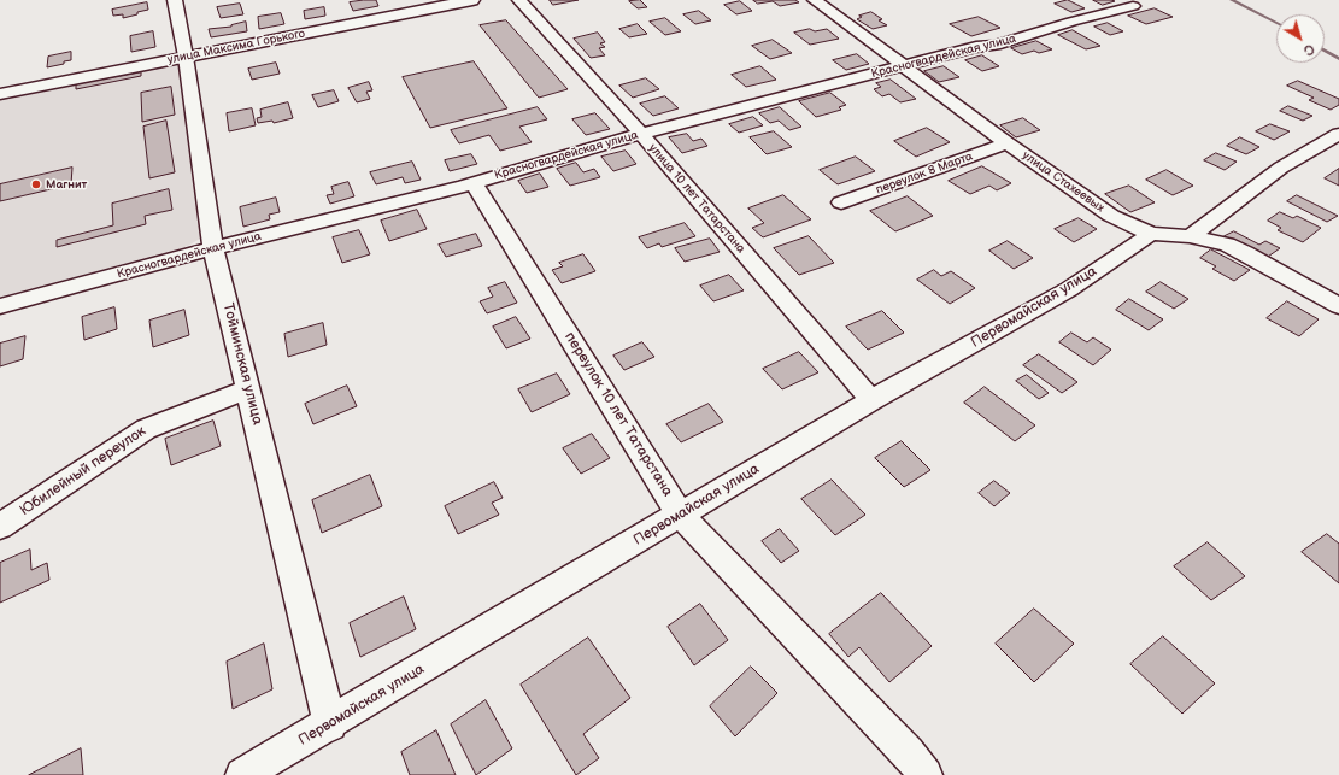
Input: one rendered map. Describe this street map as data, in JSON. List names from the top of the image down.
{
  "streets": {
    "street": [
      "улица Максима Горького",
      "Красногвардейская улица",
      "переулок 8 Марта",
      "улица Стахеевых",
      "улица 10 лет Татарстана",
      "Первомайская улица",
      "Тойминская улица",
      "переулок 10 лет Татарстана",
      "Юбилейный переулок"
    ]
  },
  "crossings": [
    ["улица Максима Горького", "Тойминская улица"],
    ["Красногвардейская улица", "улица Стахеевых"],
    ["Красногвардейская улица", "улица 10 лет Татарстана"],
    ["Красногвардейская улица", "Тойминская улица"],
    ["Красногвардейская улица", "переулок 10 лет Татарстана"],
    ["переулок 8 Марта", "улица Стахеевых"],
    ["улица Стахеевых", "Первомайская улица"],
    ["улица 10 лет Татарстана", "Первомайская улица"],
    ["Первомайская улица", "Тойминская улица"],
    ["Первомайская улица", "переулок 10 лет Татарстана"],
    ["Тойминская улица", "Юбилейный переулок"]
  ],
  "places": ["Магнит"],
  "north": "bottom right"
}
